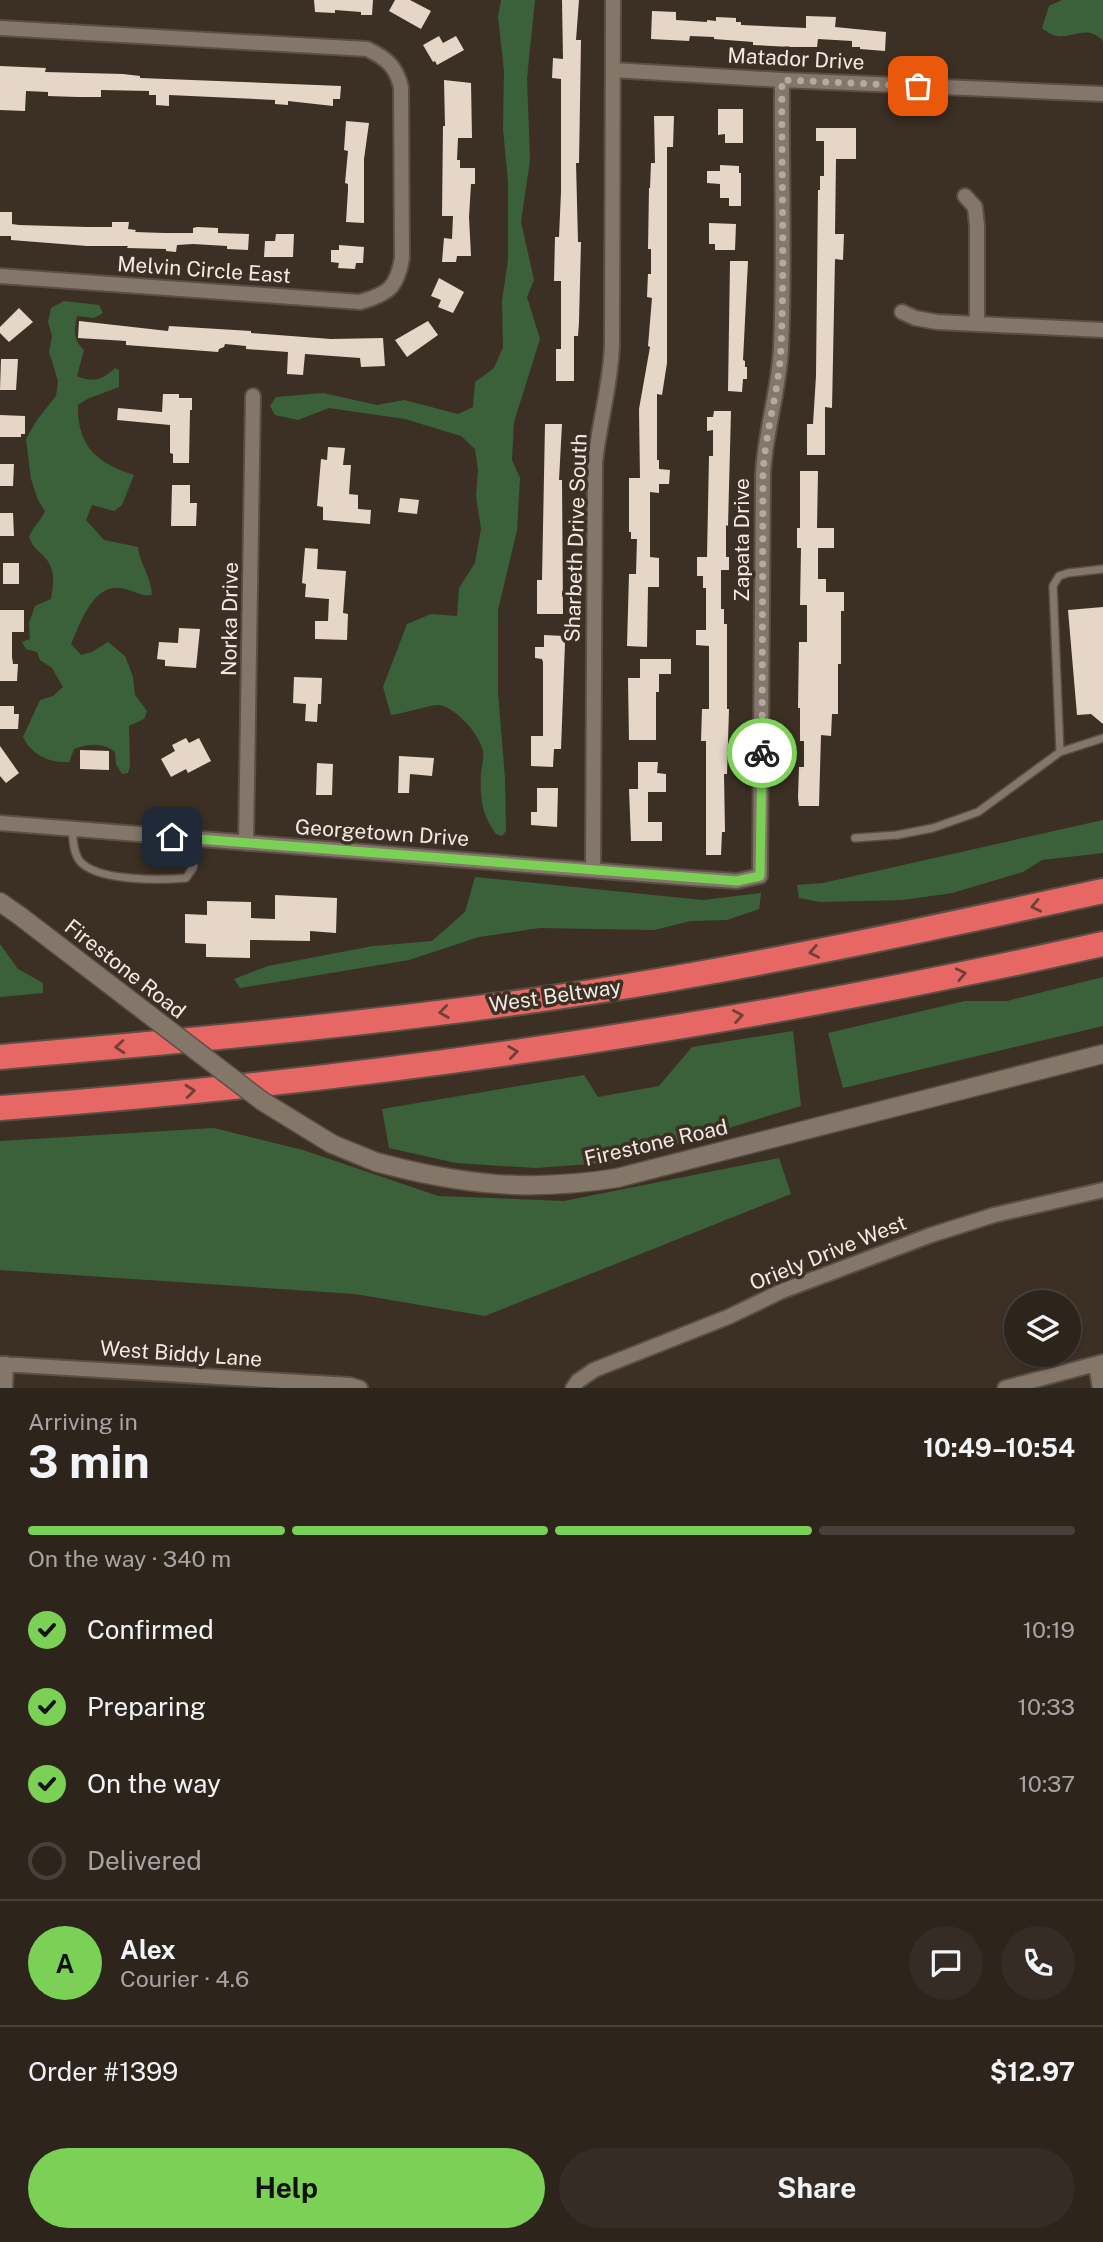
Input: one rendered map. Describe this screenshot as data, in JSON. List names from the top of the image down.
{
  "streets": {
    "highway": ["West Beltway"],
    "street": [
      "Matador Drive",
      "Melvin Circle East",
      "Sharbeth Drive South",
      "Zapata Drive",
      "Norka Drive",
      "Georgetown Drive",
      "Firestone Road",
      "Oriely Drive West",
      "West Biddy Lane"
    ]
  },
  "crossings": [
    ["Matador Drive", "Sharbeth Drive South"],
    ["Matador Drive", "Zapata Drive"],
    ["Sharbeth Drive South", "Georgetown Drive"],
    ["Zapata Drive", "Georgetown Drive"],
    ["Norka Drive", "Georgetown Drive"]
  ],
  "page": {
    "heading": ["3 min", "Arriving in", "10:49–10:54"],
    "panel": [
      "Alex",
      "Courier · 4.6",
      "Order #1399",
      "$12.97"
    ],
    "bar": "On the way · 340 m",
    "list": [
      ["Confirmed", "10:19"],
      ["Preparing", "10:33"],
      ["On the way", "10:37"],
      "Delivered"
    ],
    "round": "A",
    "buttons": ["Help", "Share"]
  }
}
